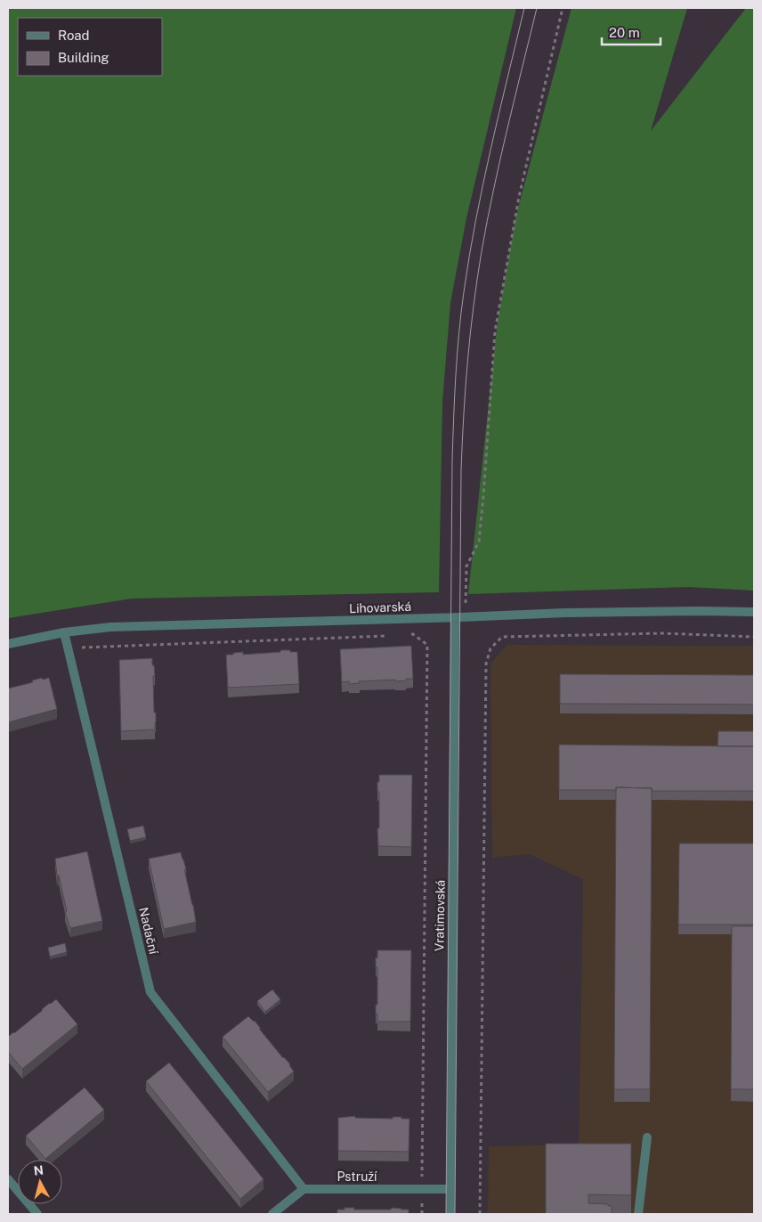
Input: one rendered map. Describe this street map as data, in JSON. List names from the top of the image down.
{
  "streets": {
    "street": [
      "Lihovarská",
      "Vratimovská",
      "Nadační",
      "Pstruží"
    ]
  },
  "crossings": [
    ["Lihovarská", "Vratimovská"],
    ["Lihovarská", "Nadační"],
    ["Vratimovská", "Pstruží"],
    ["Nadační", "Pstruží"]
  ],
  "legend": ["Road", "Building"],
  "scale_bar": "20 m",
  "north": "top"
}
